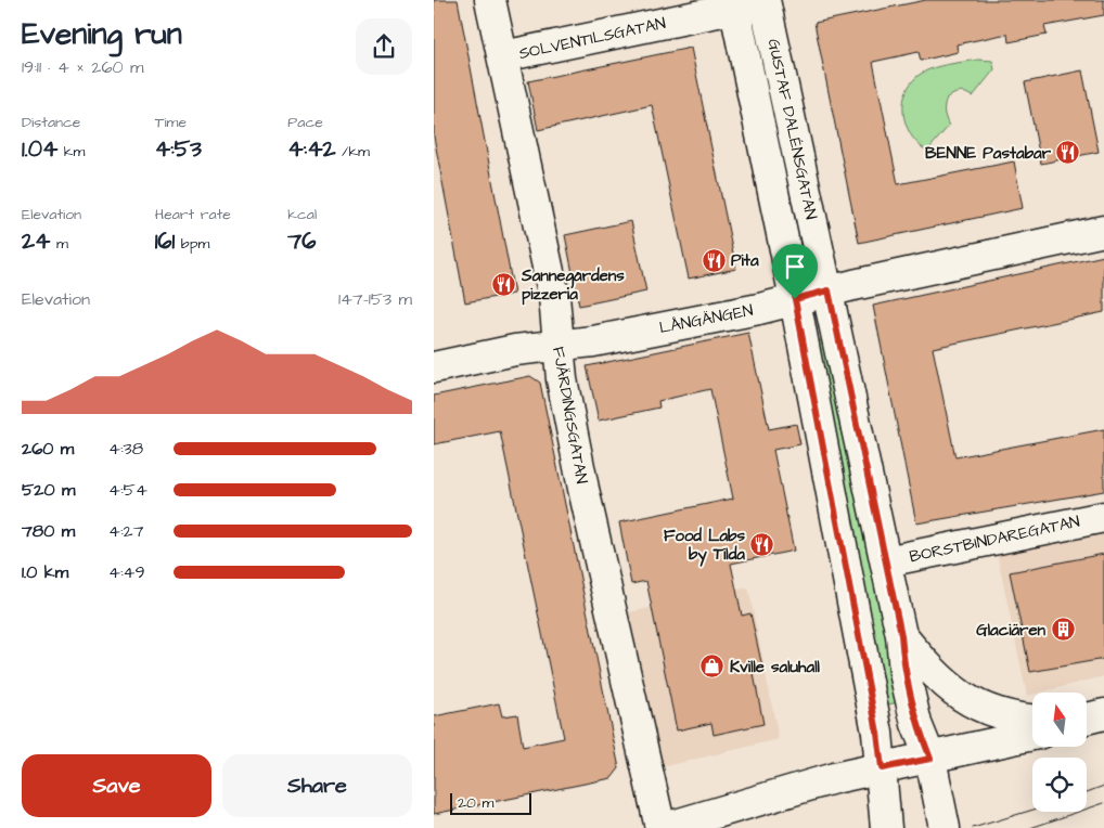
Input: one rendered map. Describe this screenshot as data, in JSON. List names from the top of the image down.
{
  "streets": {
    "street": [
      "SOLVENTILSGATAN",
      "GUSTAF DALÉNSGATAN",
      "LÅNGÄNGEN",
      "FJÄRDINGSGATAN",
      "BORSTBINDAREGATAN"
    ]
  },
  "crossings": [
    ["SOLVENTILSGATAN", "GUSTAF DALÉNSGATAN"],
    ["SOLVENTILSGATAN", "FJÄRDINGSGATAN"],
    ["GUSTAF DALÉNSGATAN", "LÅNGÄNGEN"],
    ["GUSTAF DALÉNSGATAN", "BORSTBINDAREGATAN"],
    ["LÅNGÄNGEN", "FJÄRDINGSGATAN"]
  ],
  "places": {
    "restaurant": [
      "BENNE Pastabar",
      "Pita",
      "Sannegårdens pizzeria",
      "Food Labs by Tilda"
    ],
    "building": ["Glaciären"],
    "shop": ["Kville saluhall"]
  },
  "scale_bar": "20 m",
  "north": "top",
  "page": {
    "heading": ["Evening run", "19:11 · 4 × 260 m"],
    "stats": [
      ["Distance", "1.04 km"],
      ["Time", "4:53"],
      ["Pace", "4:42 /km"],
      ["Elevation", "24 m"],
      ["Heart rate", "161 bpm"],
      ["kcal", "76"]
    ],
    "chart": ["Elevation", "147–153 m"],
    "list": [
      {
        "name": "260 m",
        "note": "4:38"
      },
      {
        "name": "520 m",
        "note": "4:54"
      },
      {
        "name": "780 m",
        "note": "4:27"
      },
      {
        "name": "1.0 km",
        "note": "4:49"
      }
    ],
    "buttons": ["Save", "Share"],
    "scale": "20 m"
  }
}
